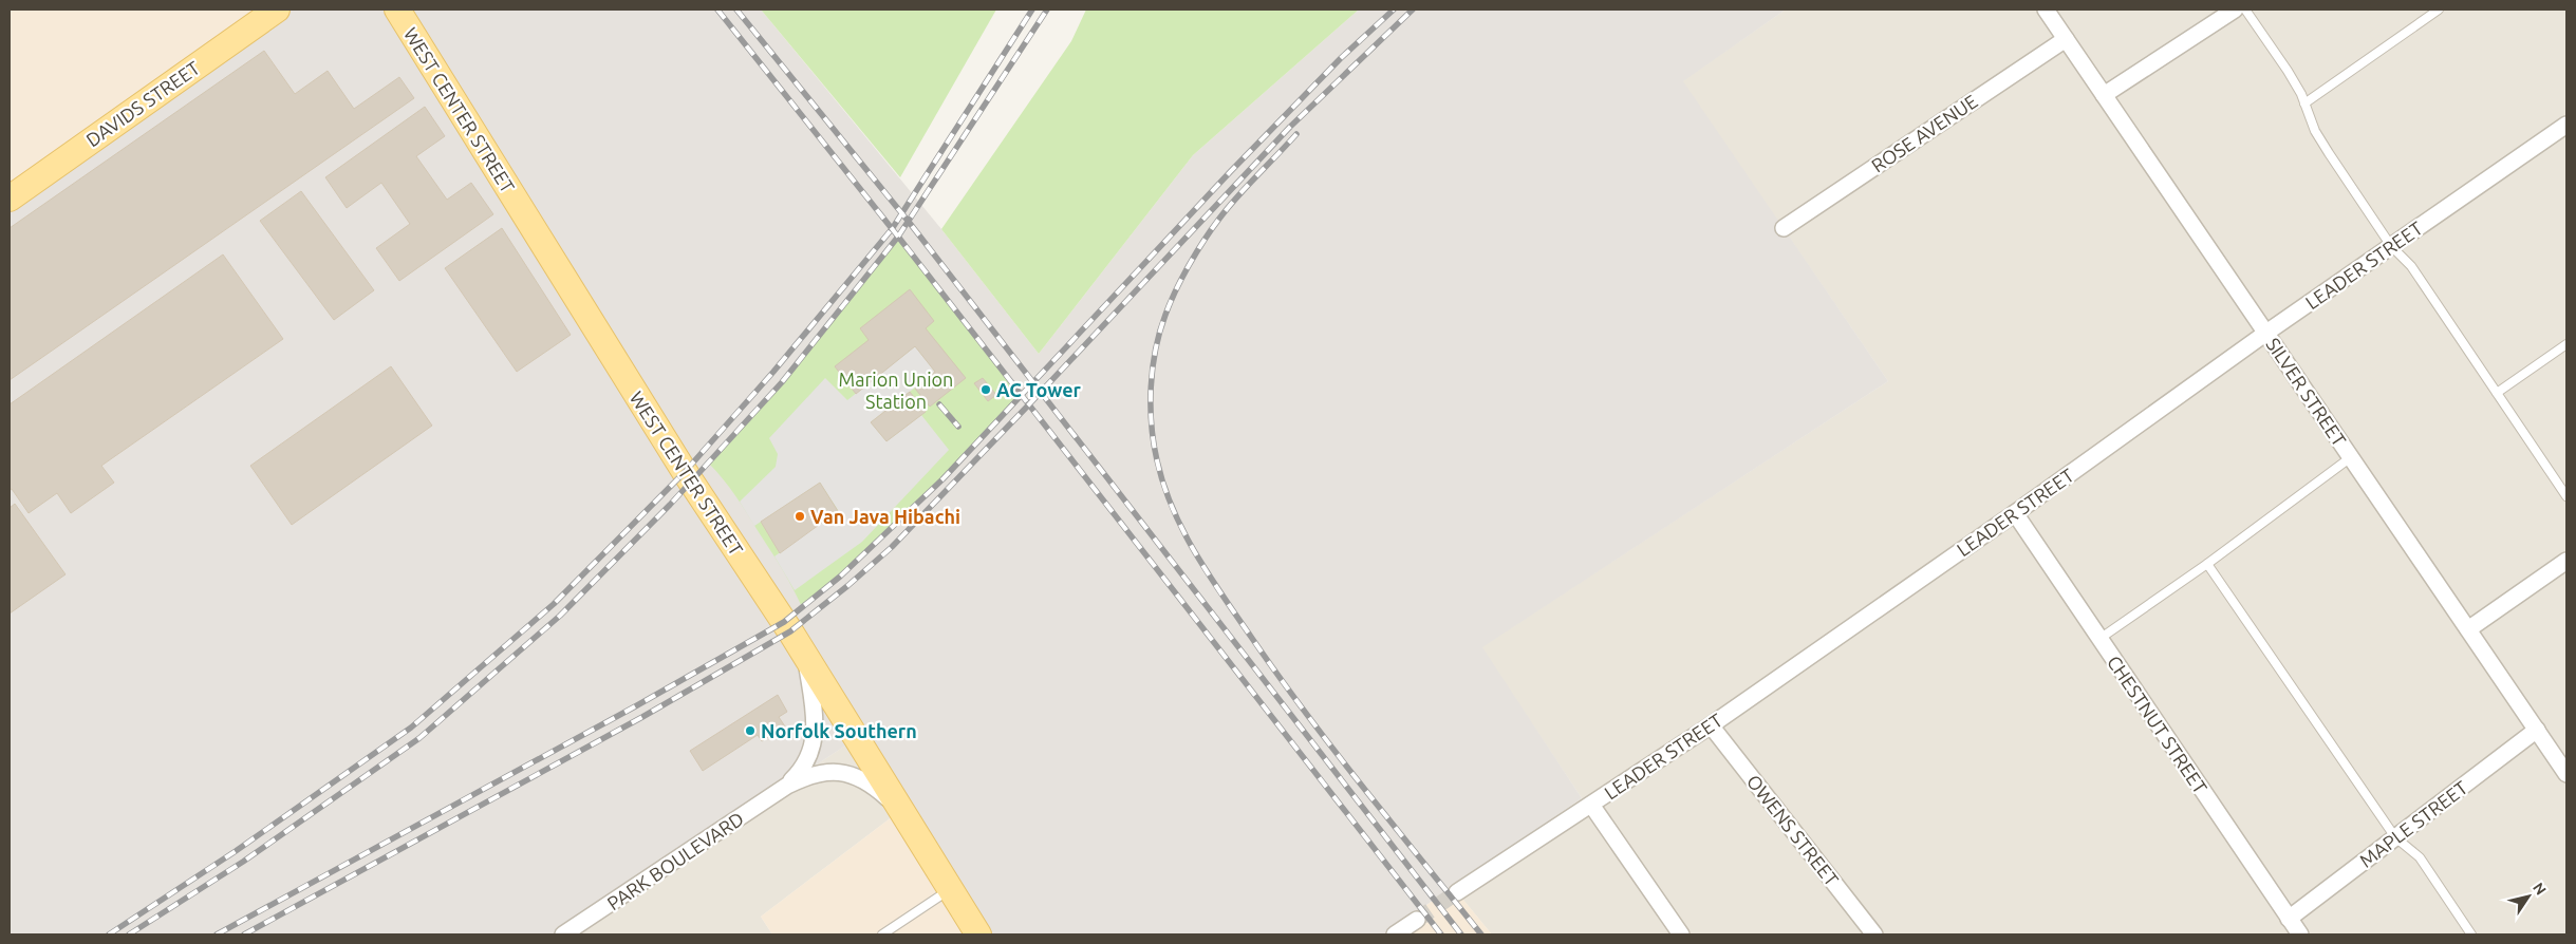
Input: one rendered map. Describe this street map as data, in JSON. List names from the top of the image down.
{
  "streets": {
    "main road": ["DAVIDS STREET", "WEST CENTER STREET"],
    "street": [
      "ROSE AVENUE",
      "LEADER STREET",
      "SILVER STREET",
      "CHESTNUT STREET",
      "MAPLE STREET",
      "OWENS STREET",
      "PARK BOULEVARD"
    ]
  },
  "crossings": [
    ["WEST CENTER STREET", "PARK BOULEVARD"],
    ["ROSE AVENUE", "SILVER STREET"],
    ["LEADER STREET", "SILVER STREET"],
    ["LEADER STREET", "CHESTNUT STREET"],
    ["LEADER STREET", "OWENS STREET"],
    ["SILVER STREET", "MAPLE STREET"],
    ["CHESTNUT STREET", "MAPLE STREET"]
  ],
  "parks": ["Marion Union Station"],
  "places": ["AC Tower", "Van Java Hibachi", "Norfolk Southern"],
  "north": "top right"
}
